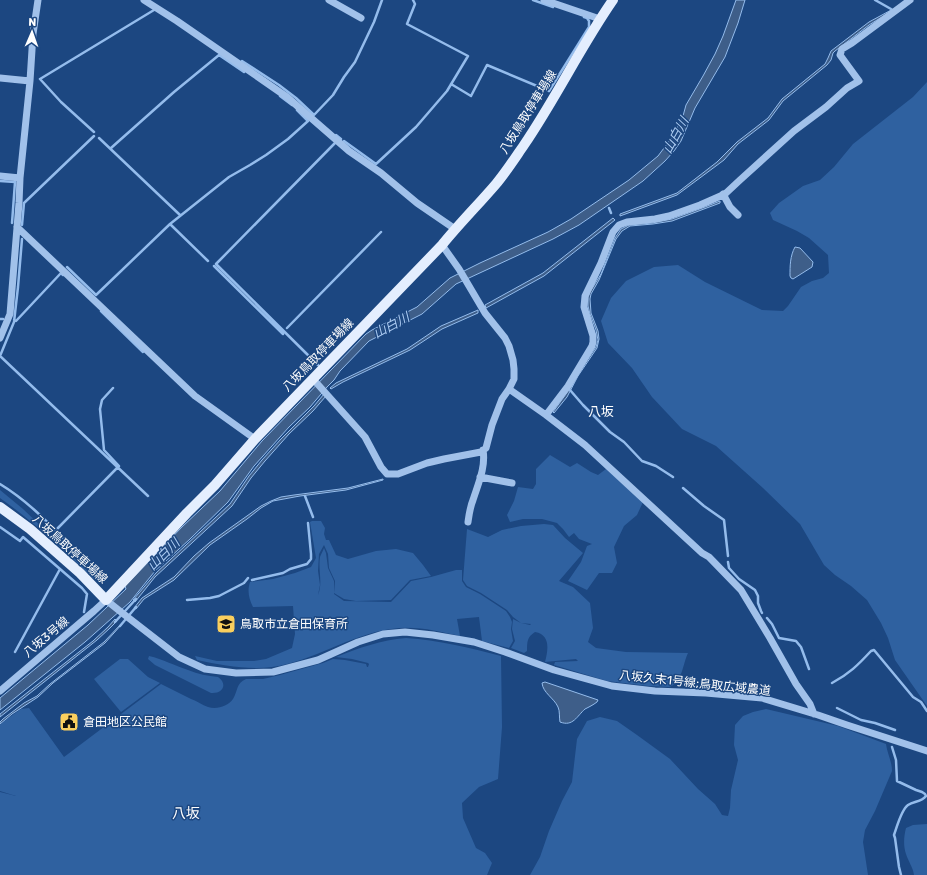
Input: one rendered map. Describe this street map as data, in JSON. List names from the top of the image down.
{
  "streets": {
    "main road": ["八坂鳥取停車場線"],
    "street": ["八坂3号線", "八坂久末1号線;鳥取広域農道"]
  },
  "crossings": [
    ["八坂鳥取停車場線", "八坂3号線"],
    ["八坂鳥取停車場線", "八坂久末1号線;鳥取広域農道"],
    ["八坂3号線", "八坂久末1号線;鳥取広域農道"]
  ],
  "districts": ["八坂", "八坂"],
  "water": ["山白川"],
  "places": {
    "school or university": ["鳥取市立倉田保育所"],
    "public building": ["倉田地区公民館"]
  },
  "north": "top"
}
